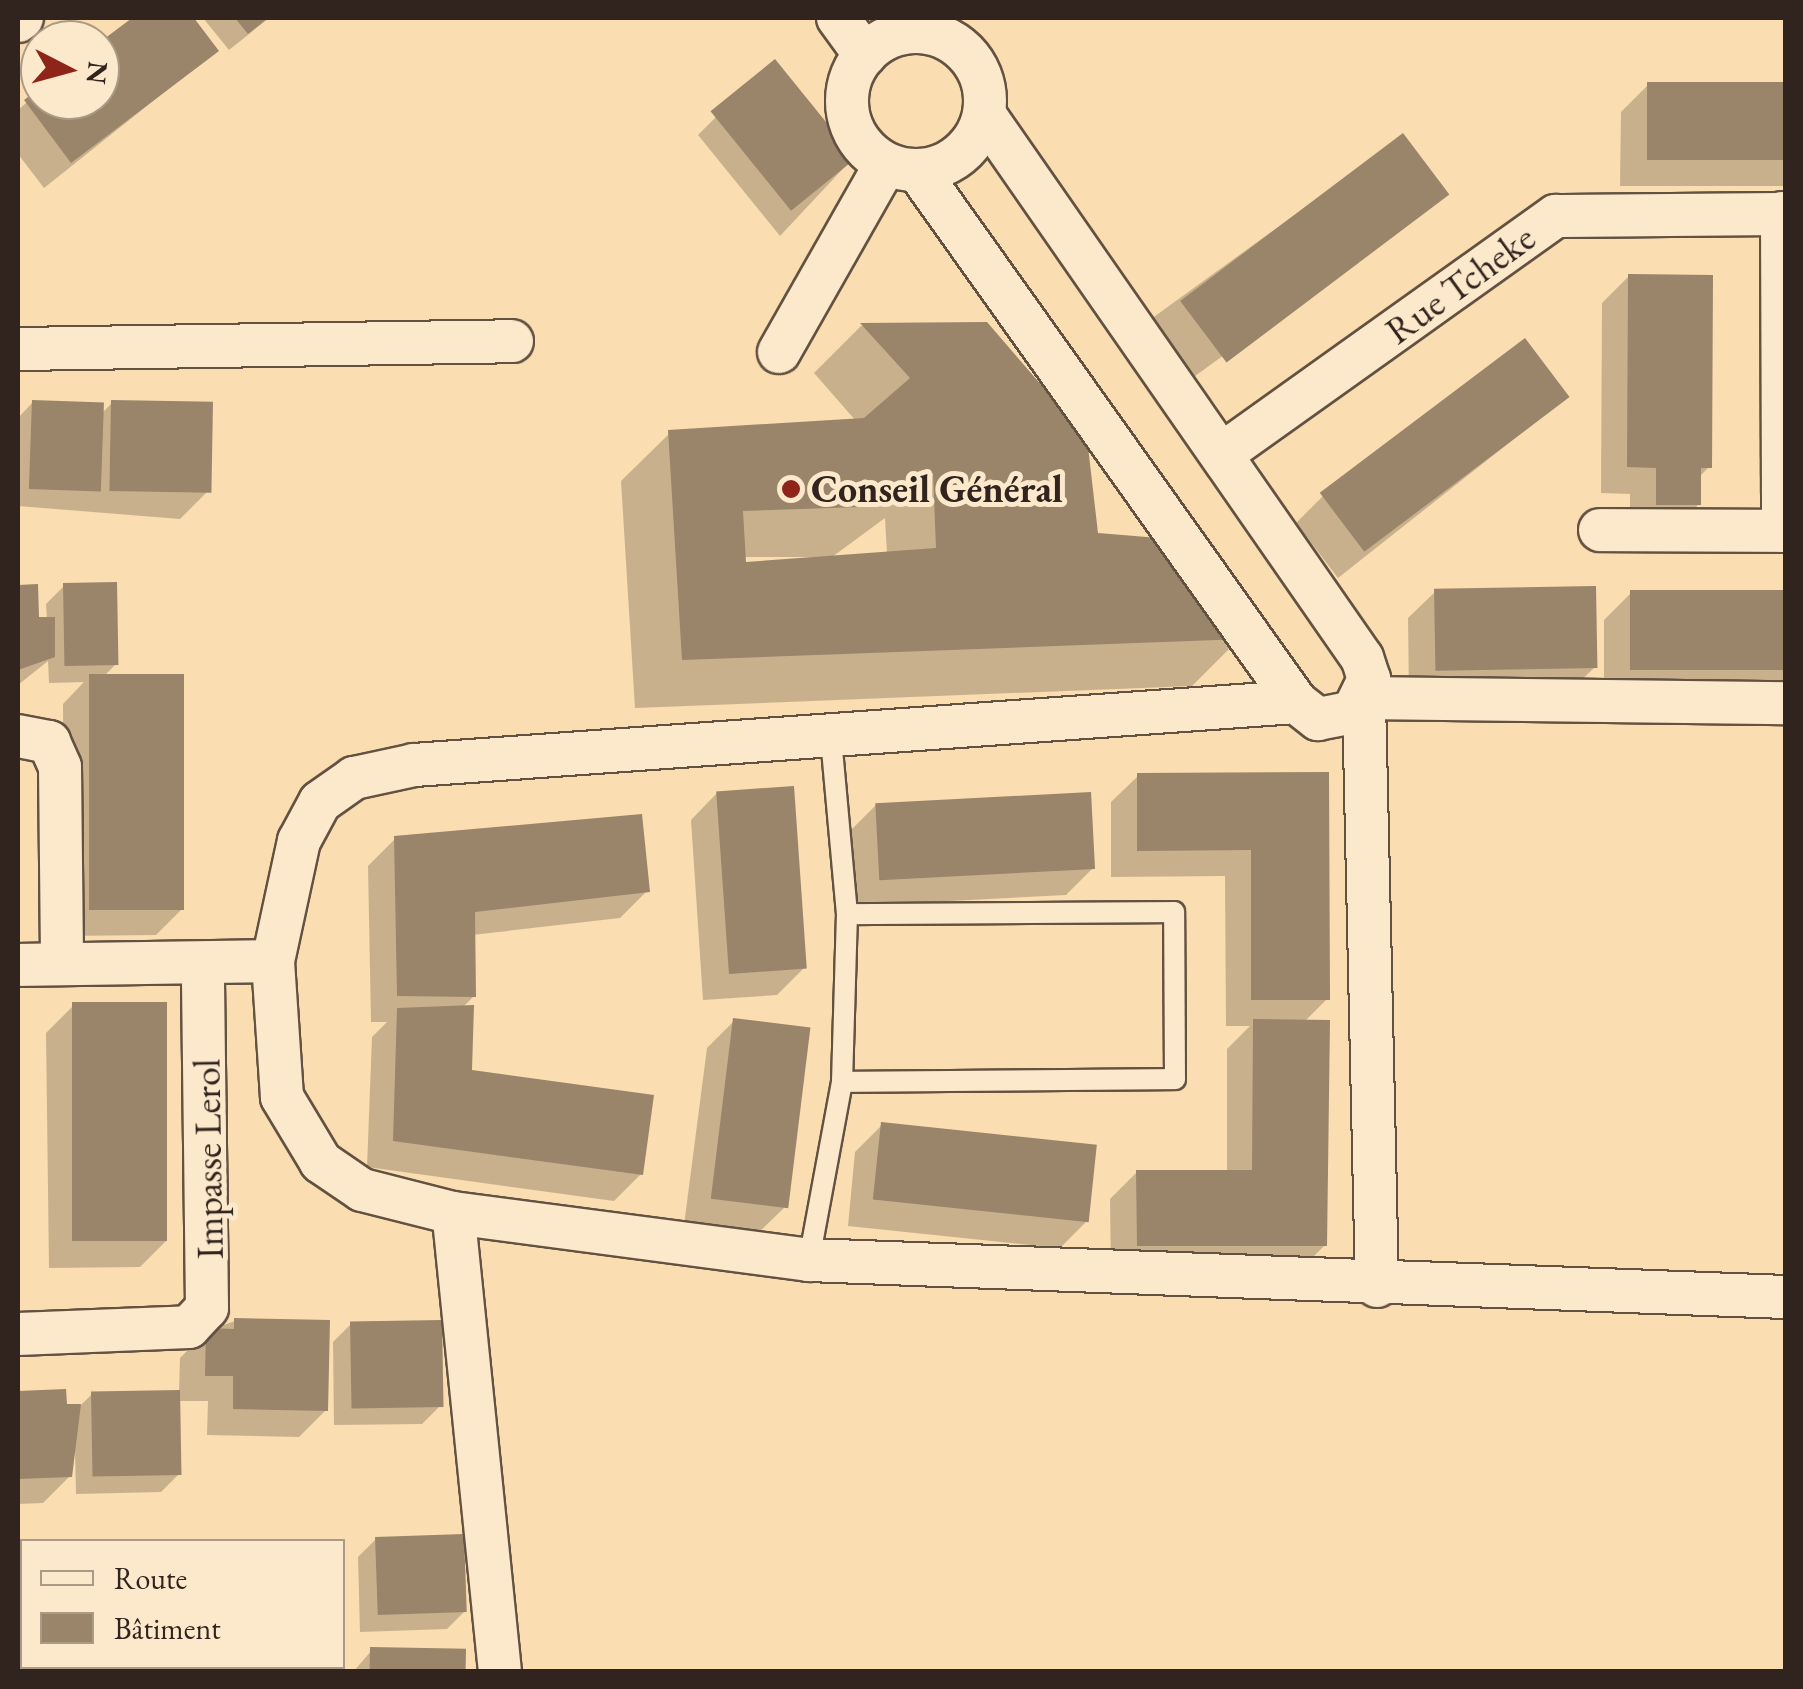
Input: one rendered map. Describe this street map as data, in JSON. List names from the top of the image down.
{
  "streets": {
    "street": ["Rue Tcheke", "Impasse Lerol"]
  },
  "places": ["Conseil Général"],
  "legend": ["Route", "Bâtiment"],
  "north": "right"
}
